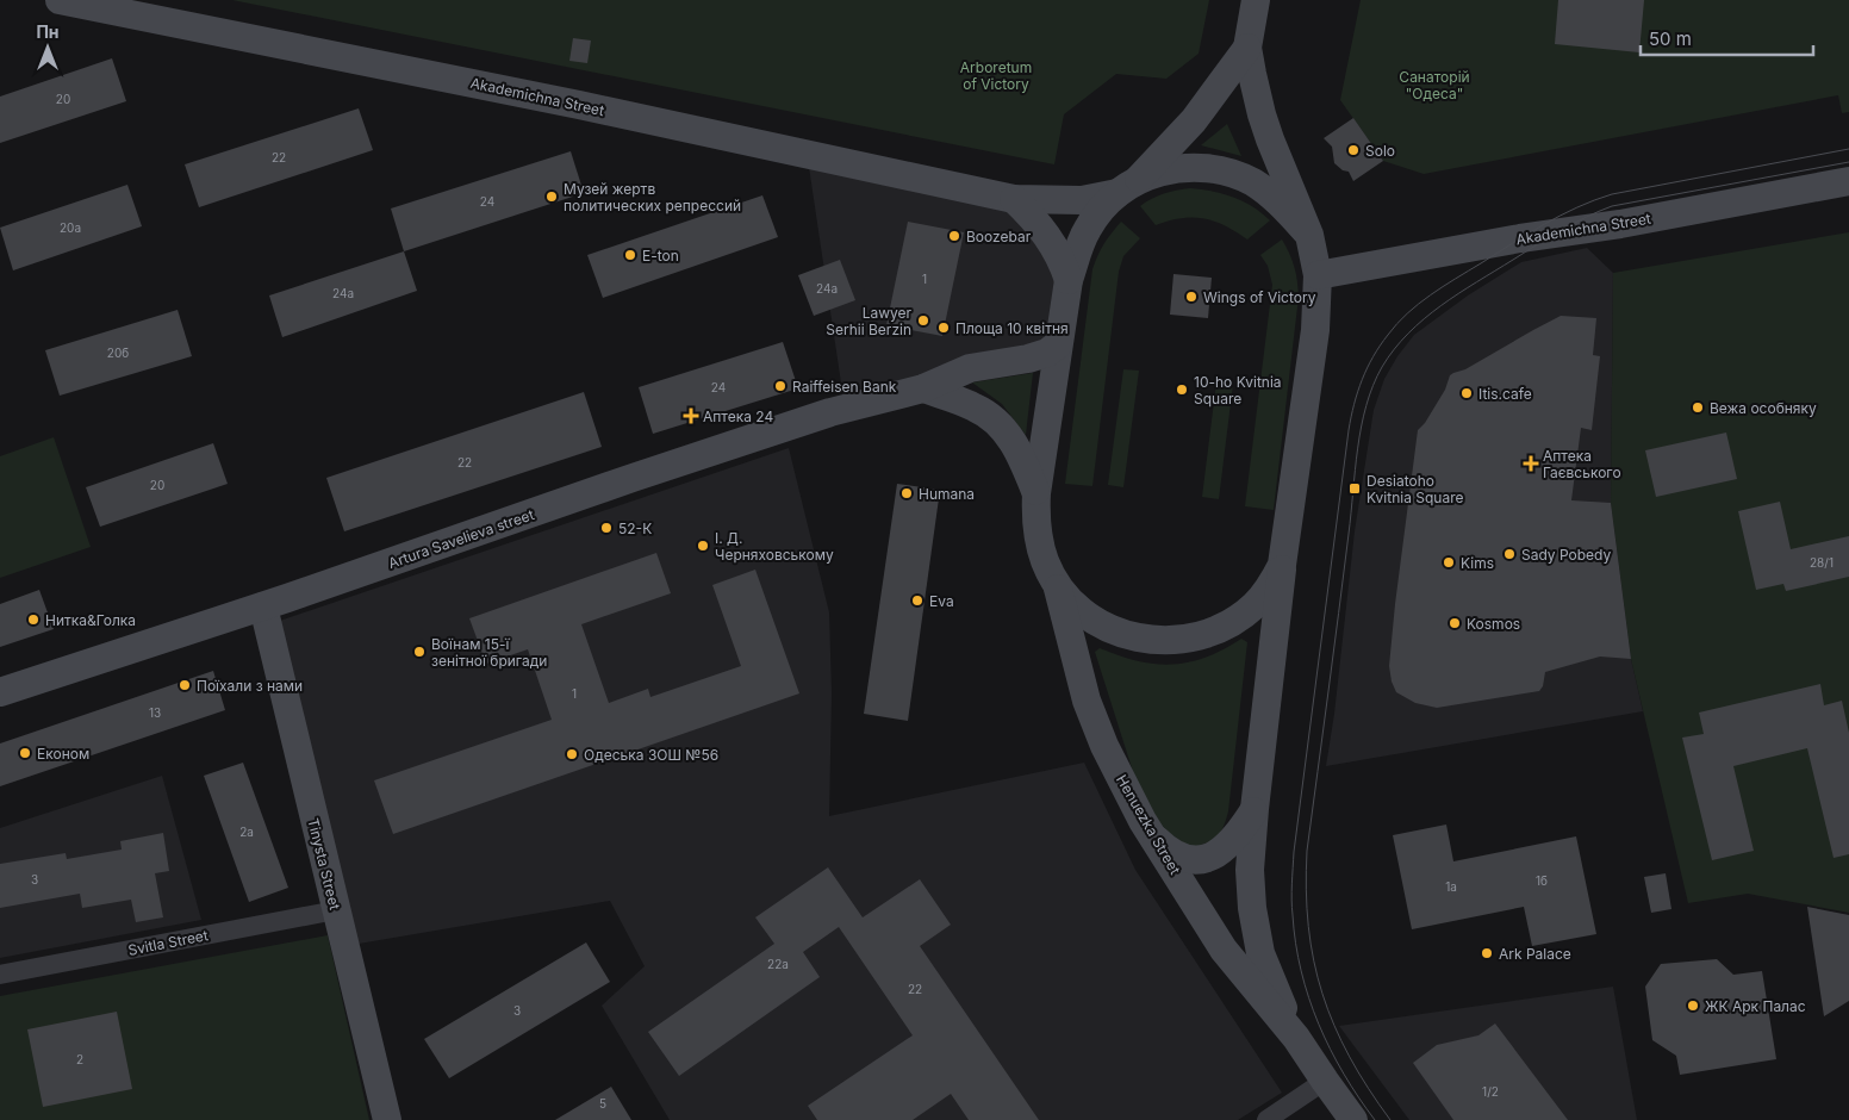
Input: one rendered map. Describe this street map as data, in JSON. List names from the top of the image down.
{
  "streets": {
    "main road": [
      "Akademichna Street",
      "Artura Savelieva street",
      "Henuezka Street",
      "Tinysta Street"
    ],
    "street": ["Svitla Street"]
  },
  "crossings": [
    ["Artura Savelieva street", "Tinysta Street"],
    ["Tinysta Street", "Svitla Street"]
  ],
  "parks": ["Arboretum of Victory", "Санаторій \"Одеса\""],
  "places": {
    "other": [
      "Solo",
      "Музей жертв политических репрессий",
      "Boozebar",
      "E-ton",
      "Wings of Victory",
      "Lawyer Serhii Berzin",
      "Площа 10 квітня",
      "Raiffeisen Bank",
      "10-ho Kvitnia Square",
      "Itis.cafe",
      "Вежа особняку",
      "Humana",
      "52-К",
      "І. Д. Черняховському",
      "Sady Pobedy",
      "Kims",
      "Eva",
      "Нитка&Голка",
      "Kosmos",
      "Воїнам 15-ї зенітної бригади",
      "Поїхали з нами",
      "Економ",
      "Одеська ЗОШ №56",
      "Ark Palace",
      "ЖК Арк Палас"
    ],
    "health": ["Аптека 24", "Аптека Гаєвського"],
    "transit": ["Desiatoho Kvitnia Square"]
  },
  "house_numbers": [
    "20",
    "22",
    "24",
    "20а",
    "1",
    "24а",
    "24а",
    "20б",
    "24",
    "22",
    "20",
    "28/1",
    "1",
    "13",
    "2а",
    "3",
    "1б",
    "1а",
    "22а",
    "22",
    "3",
    "2",
    "1/2",
    "5"
  ],
  "scale_bar": "50 m",
  "north": "top"
}
